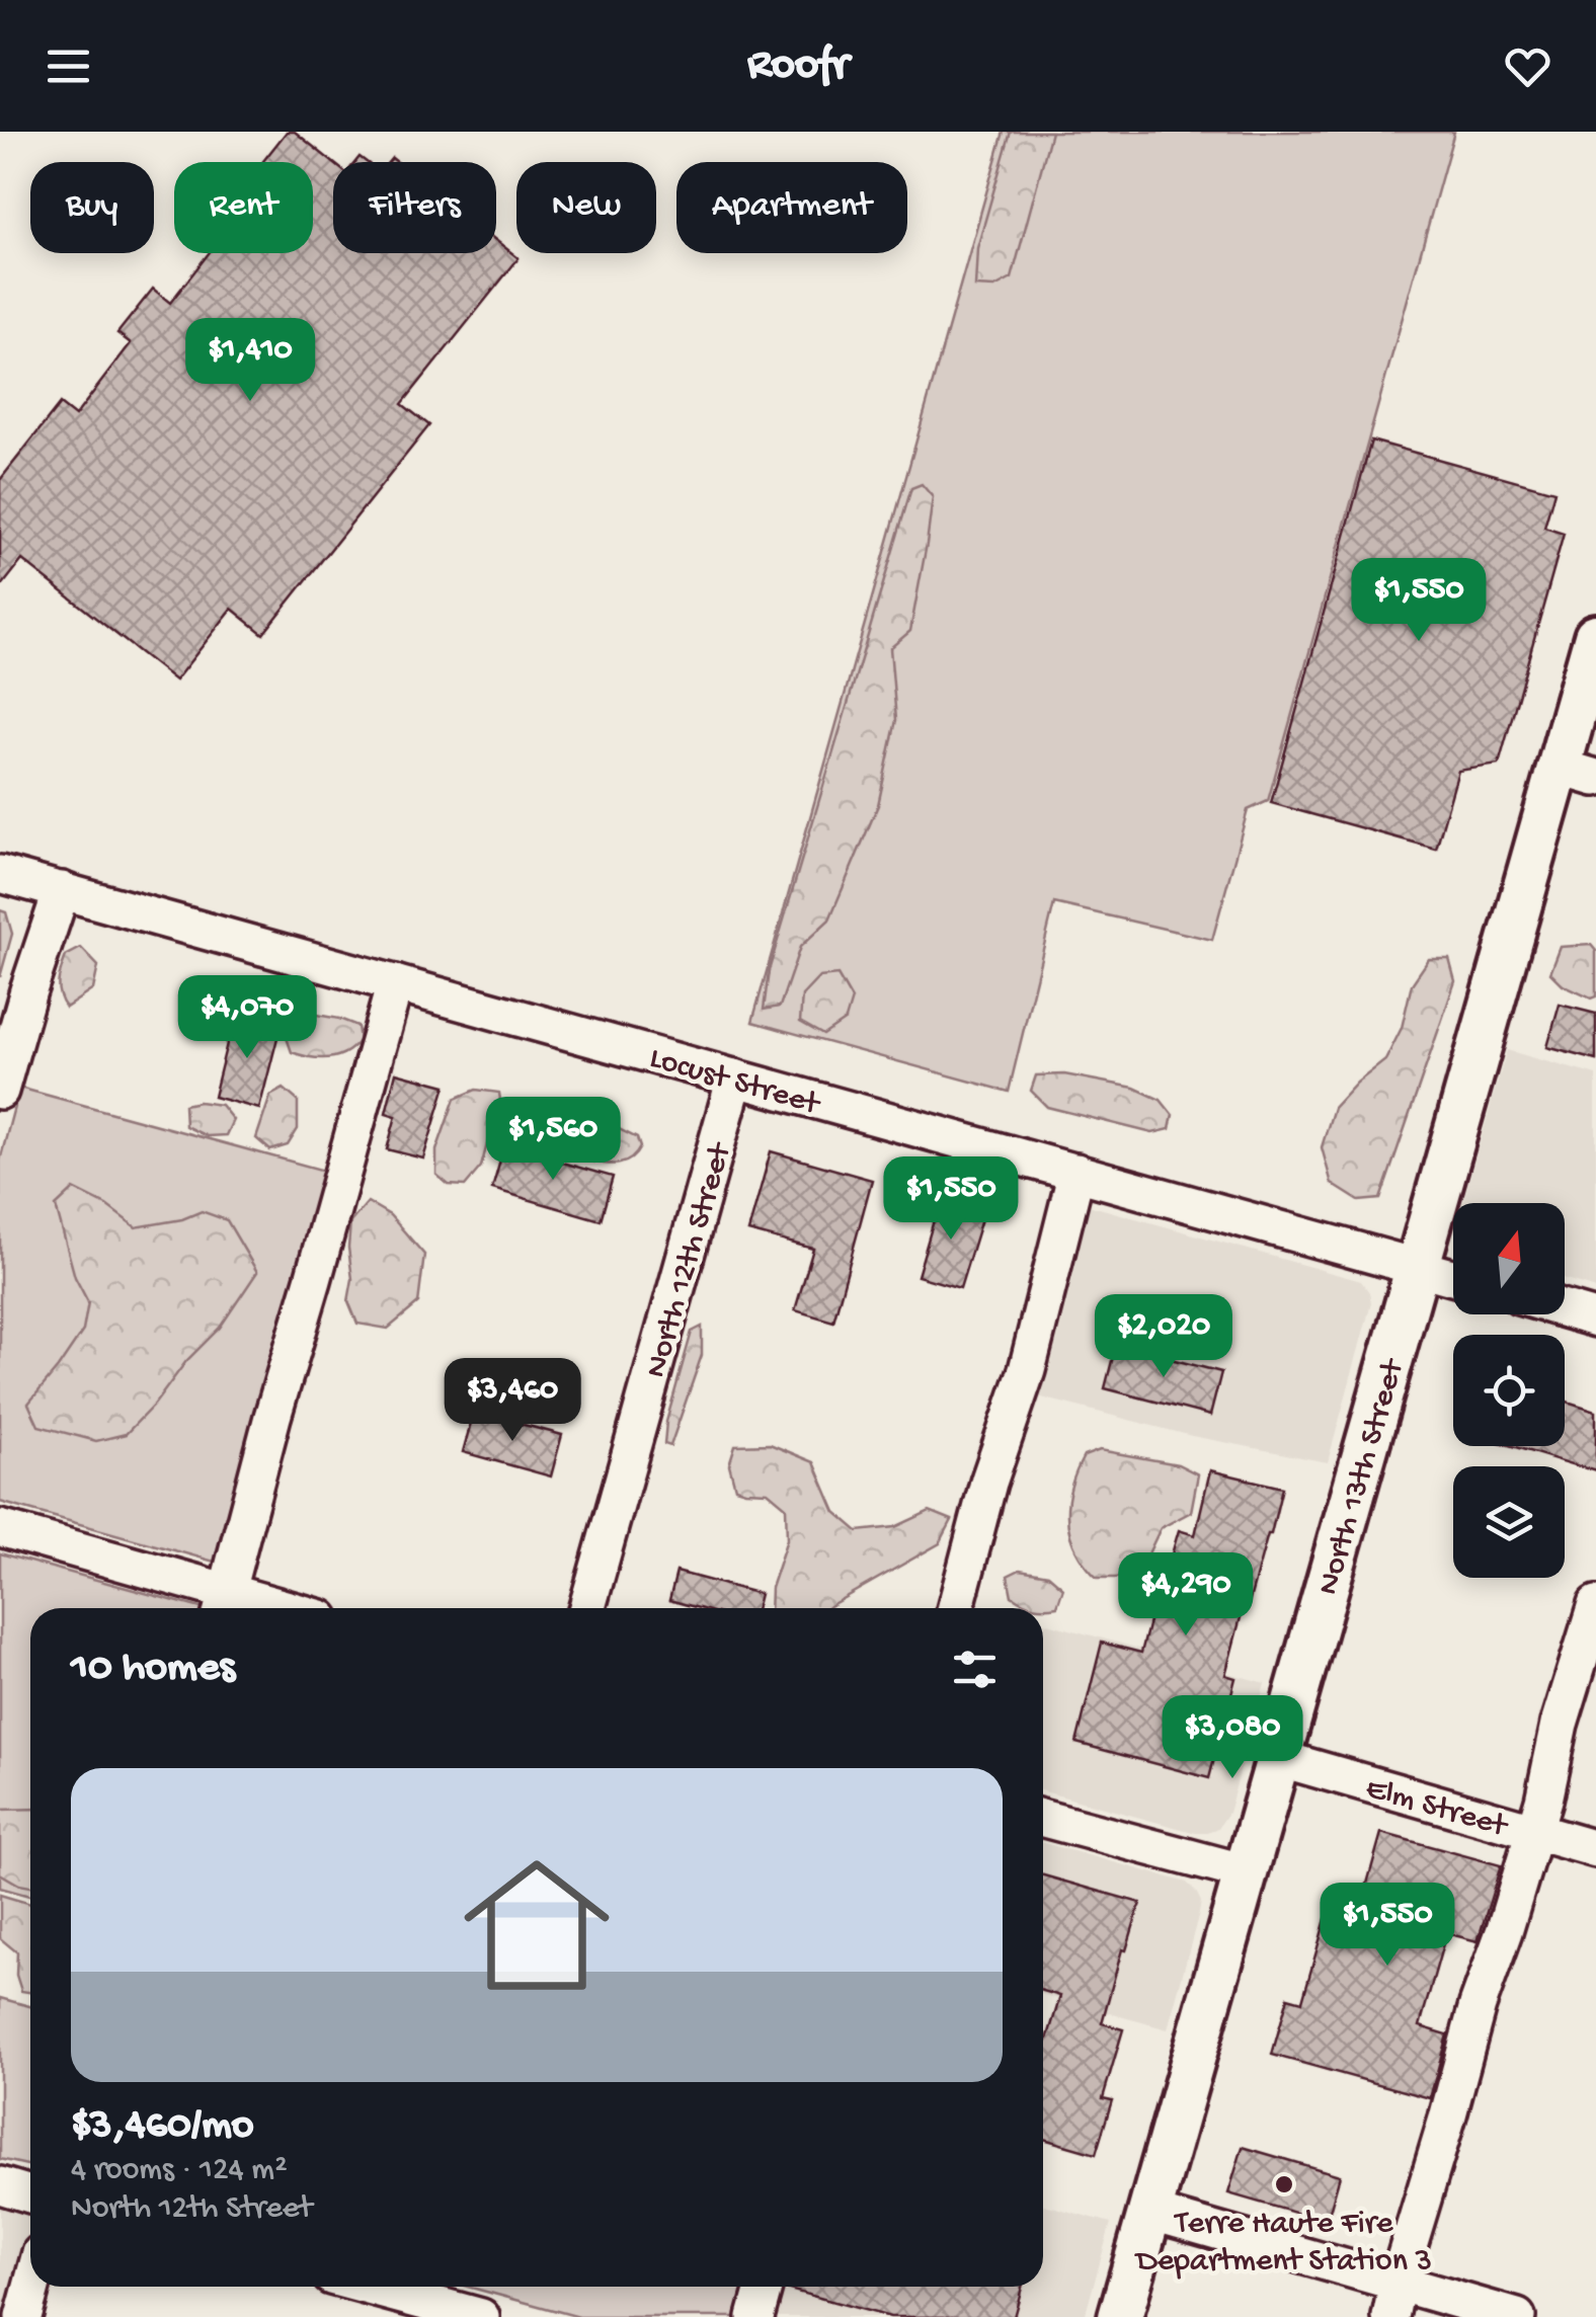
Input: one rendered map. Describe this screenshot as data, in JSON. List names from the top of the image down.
{
  "streets": {
    "main road": ["North 13th Street"],
    "street": ["Locust Street", "North 12th Street", "Elm Street"]
  },
  "crossings": [
    ["Locust Street", "North 12th Street"],
    ["Locust Street", "North 13th Street"],
    ["North 13th Street", "Elm Street"]
  ],
  "places": ["Terre Haute Fire Department Station 3"],
  "north": "top",
  "page": {
    "header": "Roofr",
    "chip": [
      "Buy",
      "Rent",
      "Filters",
      "New",
      "Apartment"
    ],
    "price": [
      "$1,410",
      "$1,550",
      "$4,070",
      "$1,560",
      "$1,550",
      "$2,020",
      "$3,460",
      "$4,290",
      "$3,080",
      "$1,550"
    ],
    "heading": "10 homes",
    "list": [
      {
        "name": "$3,460/mo",
        "note": "4 rooms · 124 m² · North 12th Street"
      }
    ]
  }
}
